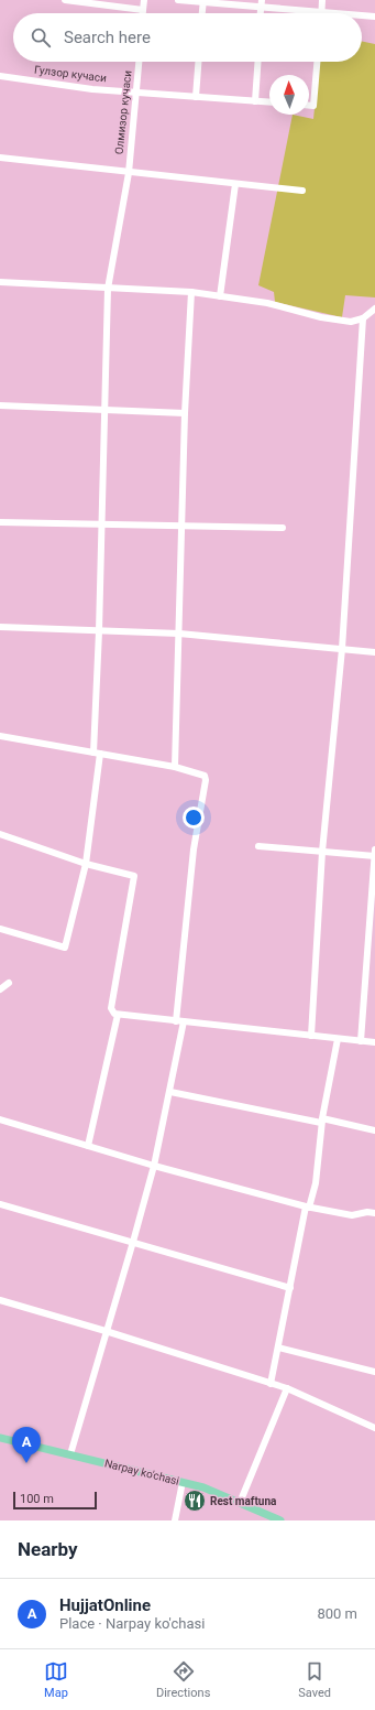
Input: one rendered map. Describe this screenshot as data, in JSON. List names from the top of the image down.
{
  "streets": {
    "main road": ["Narpay ko'chasi"],
    "street": ["Гулзор кучаси", "Олмизор кучаси"]
  },
  "crossings": [
    ["Гулзор кучаси", "Олмизор кучаси"]
  ],
  "places": {
    "restaurant": ["Rest maftuna"]
  },
  "scale_bar": "100 m",
  "north": "top",
  "page": {
    "search": "Search here",
    "pins": "A",
    "scale": "100 m",
    "heading": "Nearby",
    "list": [
      {
        "mark": "A",
        "name": "HujjatOnline",
        "note": "Place · Narpay ko'chasi",
        "value": "800 m"
      }
    ],
    "nav": ["Map", "Directions", "Saved"]
  }
}
